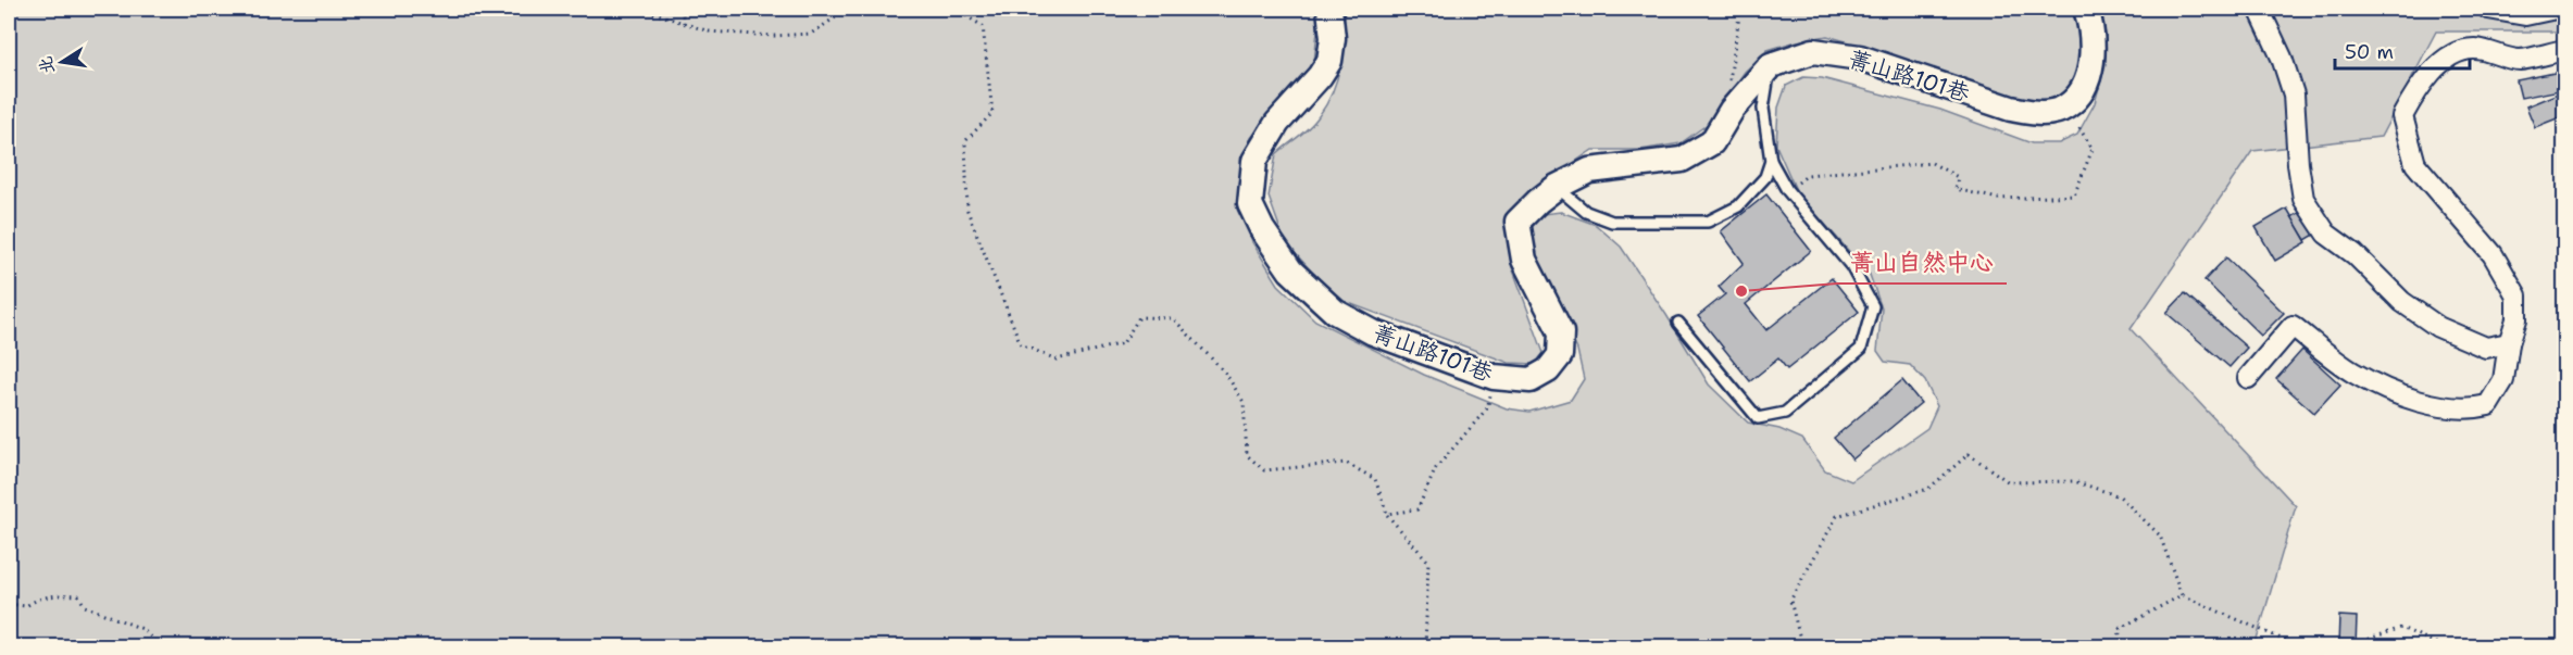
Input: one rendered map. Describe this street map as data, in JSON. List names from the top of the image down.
{
  "streets": {
    "street": ["菁山路101巷"]
  },
  "places": ["菁山自然中心"],
  "scale_bar": "50 m",
  "north": "left"
}
